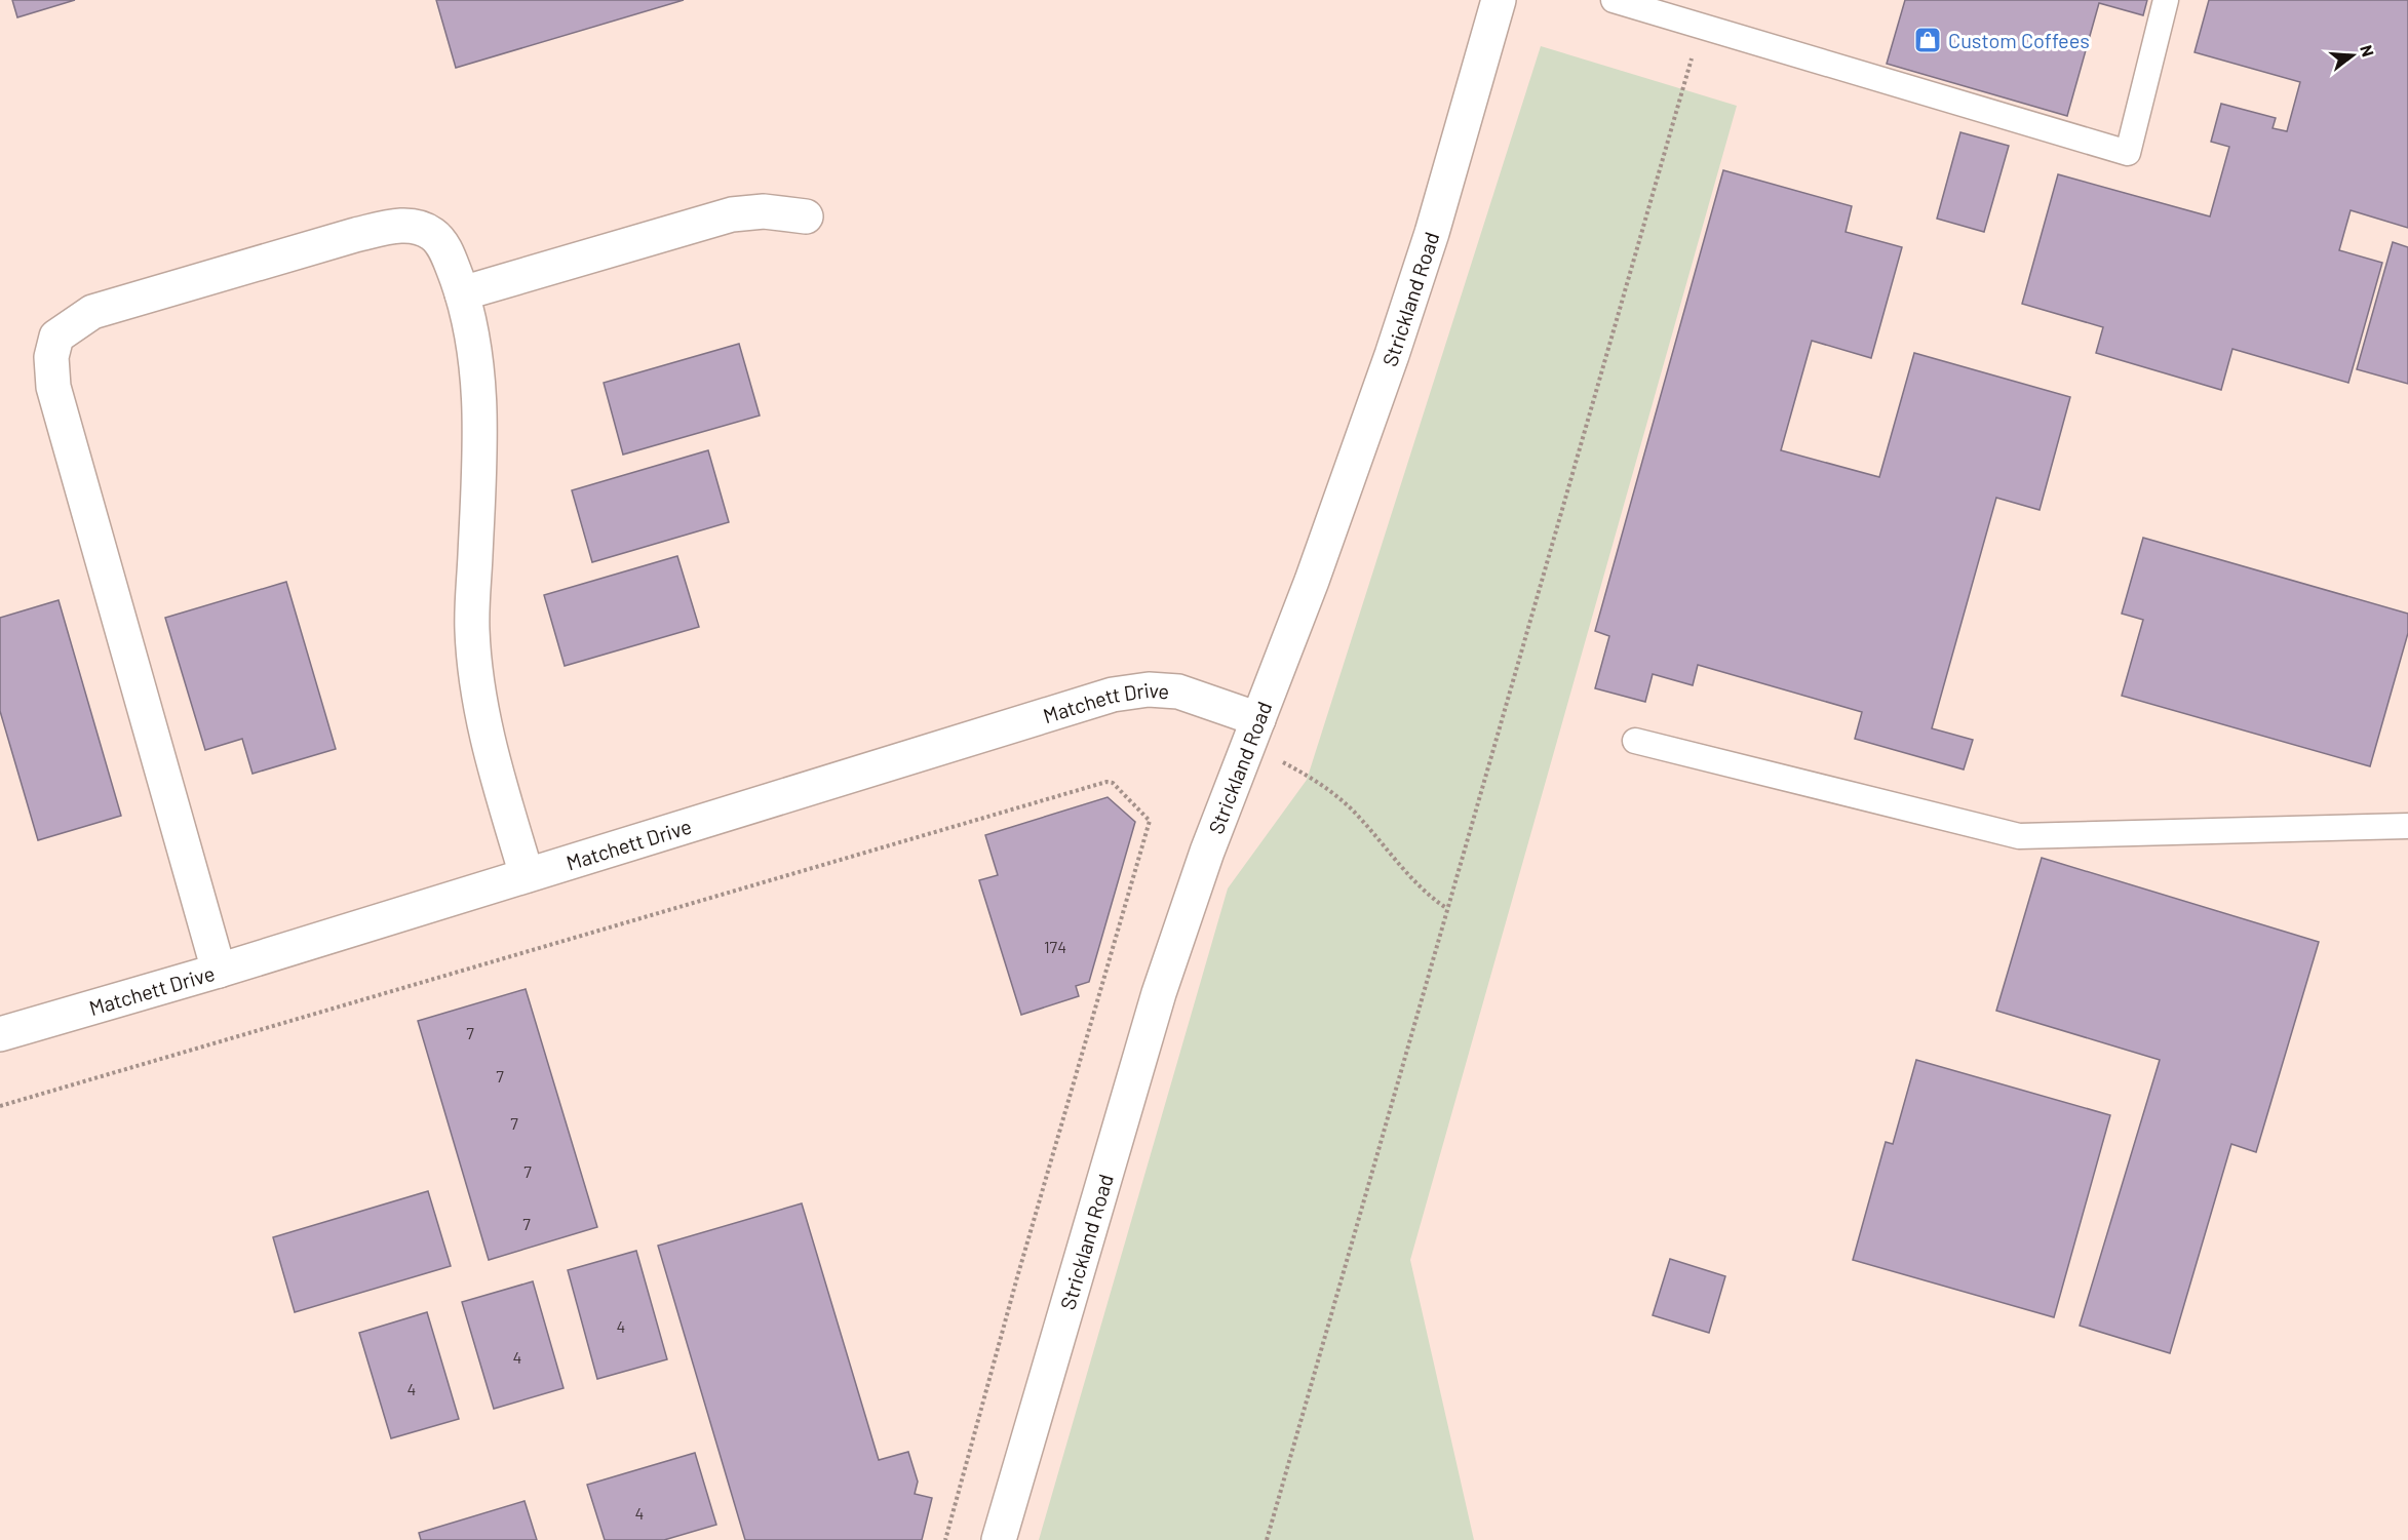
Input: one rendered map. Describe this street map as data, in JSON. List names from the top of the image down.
{
  "streets": {
    "street": ["Strickland Road", "Matchett Drive"]
  },
  "crossings": [
    ["Strickland Road", "Matchett Drive"]
  ],
  "places": {
    "shop": ["Custom Coffees"]
  },
  "house_numbers": [
    "174",
    "7",
    "7",
    "7",
    "7",
    "7",
    "4",
    "4",
    "4",
    "4"
  ],
  "north": "right"
}
